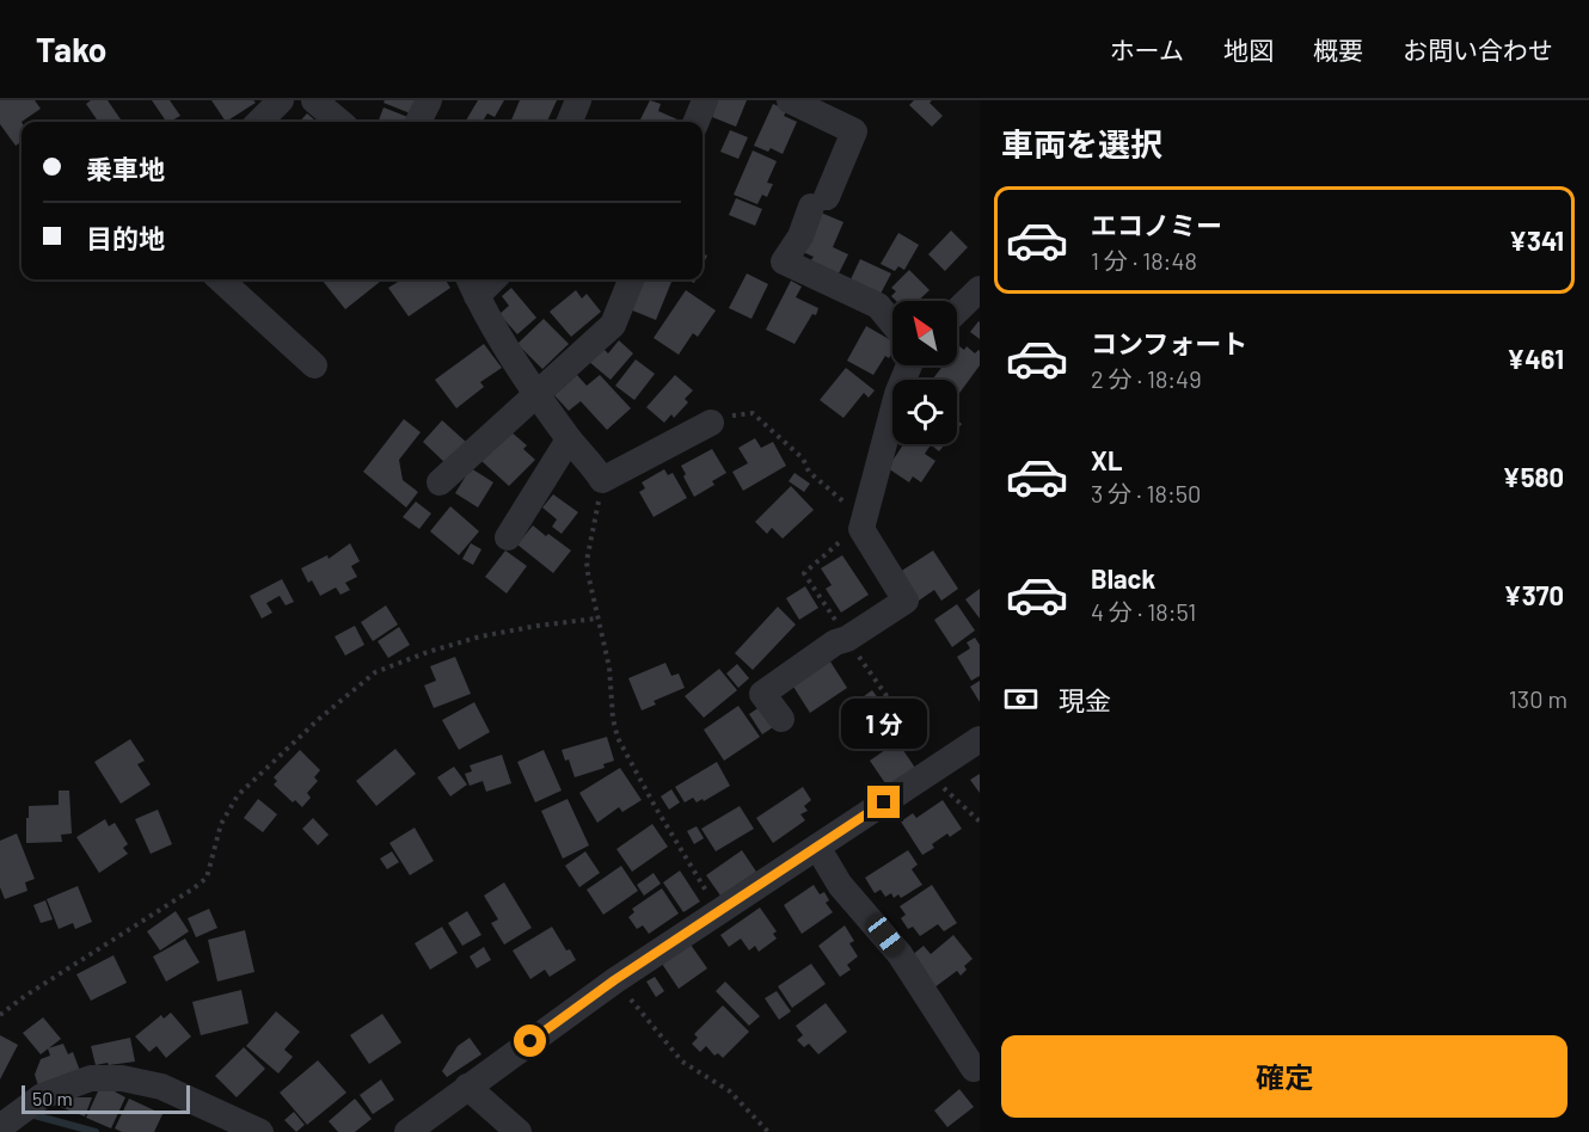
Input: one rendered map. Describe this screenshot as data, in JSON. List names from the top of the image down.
{
  "scale_bar": "50 m",
  "north": "top left",
  "page": {
    "header": "Tako",
    "nav": [
      "ホーム",
      "地図",
      "概要",
      "お問い合わせ"
    ],
    "heading": "車両を選択",
    "banner": ["乗車地", "目的地"],
    "list": [
      {
        "name": "エコノミー",
        "note": "1 分 · 18:48",
        "value": "¥341"
      },
      {
        "name": "コンフォート",
        "note": "2 分 · 18:49",
        "value": "¥461"
      },
      {
        "name": "XL",
        "note": "3 分 · 18:50",
        "value": "¥580"
      },
      {
        "name": "Black",
        "note": "4 分 · 18:51",
        "value": "¥370"
      }
    ],
    "pay": ["現金", "130 m"],
    "bubble": "1 分",
    "buttons": "確定",
    "scale": "50 m"
  }
}
